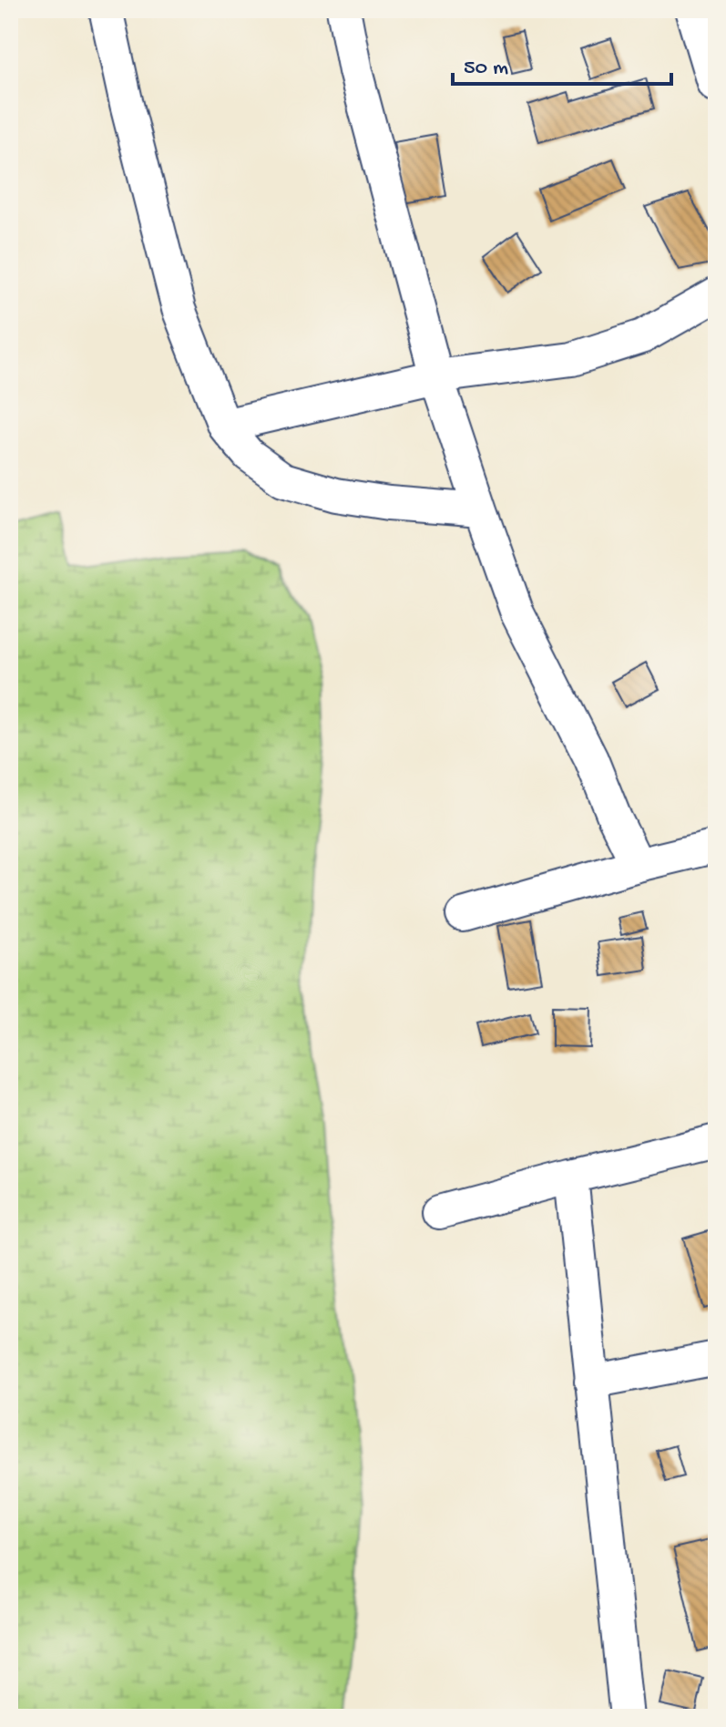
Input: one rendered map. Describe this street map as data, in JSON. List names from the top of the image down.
{
  "scale_bar": "50 m"
}
